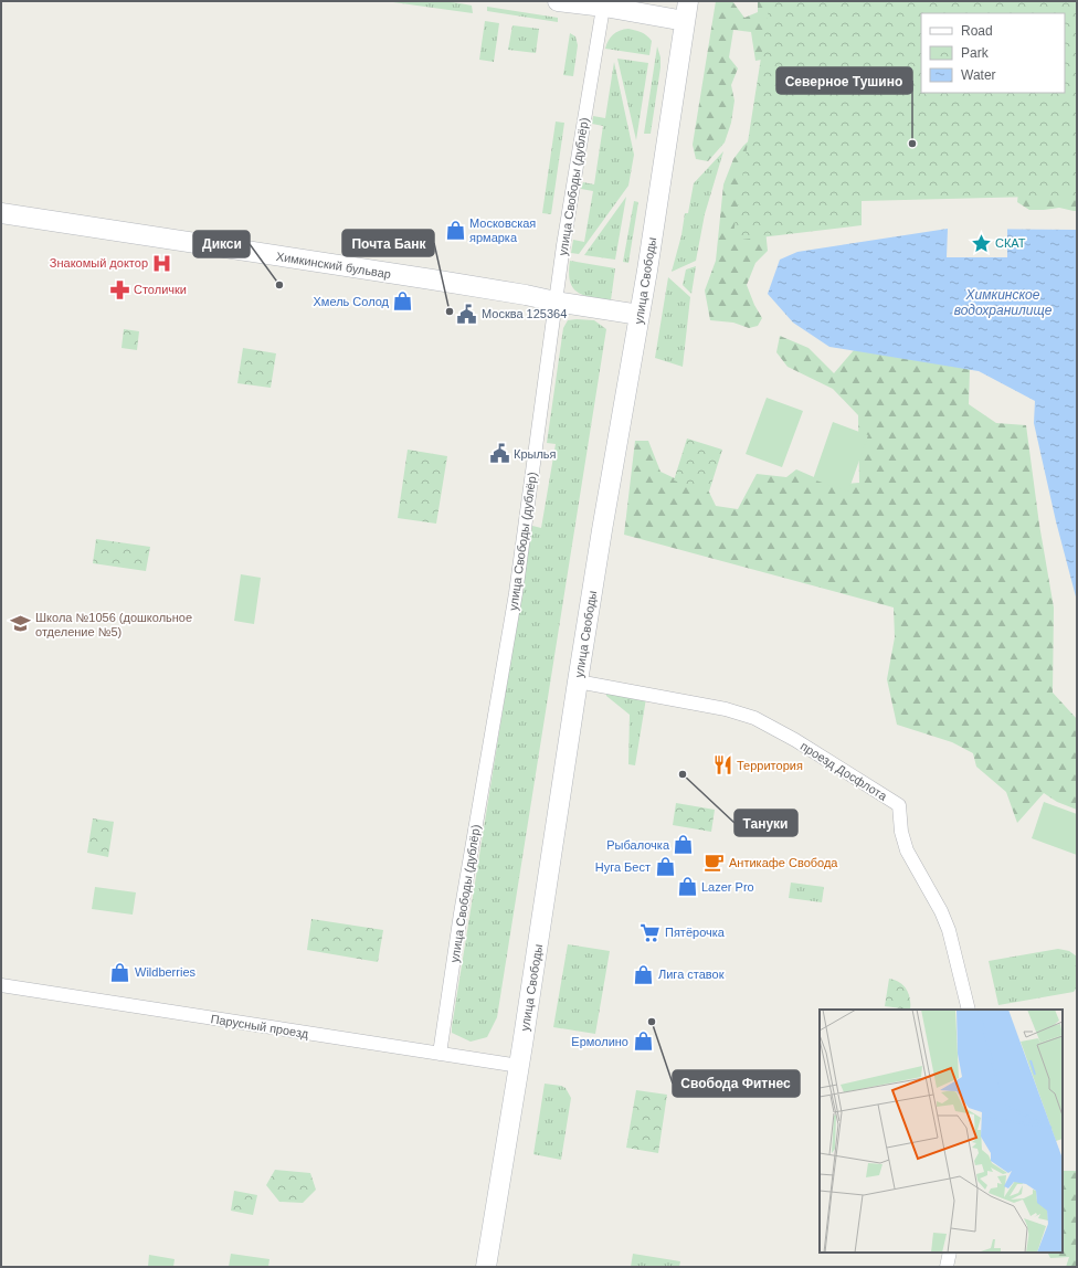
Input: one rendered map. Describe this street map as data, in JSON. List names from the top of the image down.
{
  "streets": {
    "main road": ["Химкинский бульвар", "улица Свободы"],
    "street": ["улица Свободы (дублёр)", "проезд Досфлота", "Парусный проезд"]
  },
  "crossings": [
    ["улица Свободы (дублёр)", "Химкинский бульвар"],
    ["улица Свободы (дублёр)", "Парусный проезд"],
    ["Химкинский бульвар", "улица Свободы"],
    ["улица Свободы", "проезд Досфлота"],
    ["улица Свободы", "Парусный проезд"]
  ],
  "water": ["Химкинское водохранилище"],
  "places": {
    "other": [
      "Северное Тушино",
      "Дикси",
      "Почта Банк",
      "Тануки",
      "Свобода Фитнес"
    ],
    "shop": [
      "Московская ярмарка",
      "Хмель Солод",
      "Рыбалочка",
      "Нуга Бест",
      "Lazer Pro",
      "Wildberries",
      "Лига ставок",
      "Ермолино"
    ],
    "place": ["СКАТ"],
    "hospital": ["Знакомый доктор"],
    "pharmacy": ["Столички"],
    "public building": ["Москва 125364", "Крылья"],
    "school or university": ["Школа №1056 (дошкольное отделение №5)"],
    "restaurant": ["Территория"],
    "cafe": ["Антикафе Свобода"],
    "supermarket": ["Пятёрочка"]
  },
  "legend": ["Road", "Park", "Water"]
}
